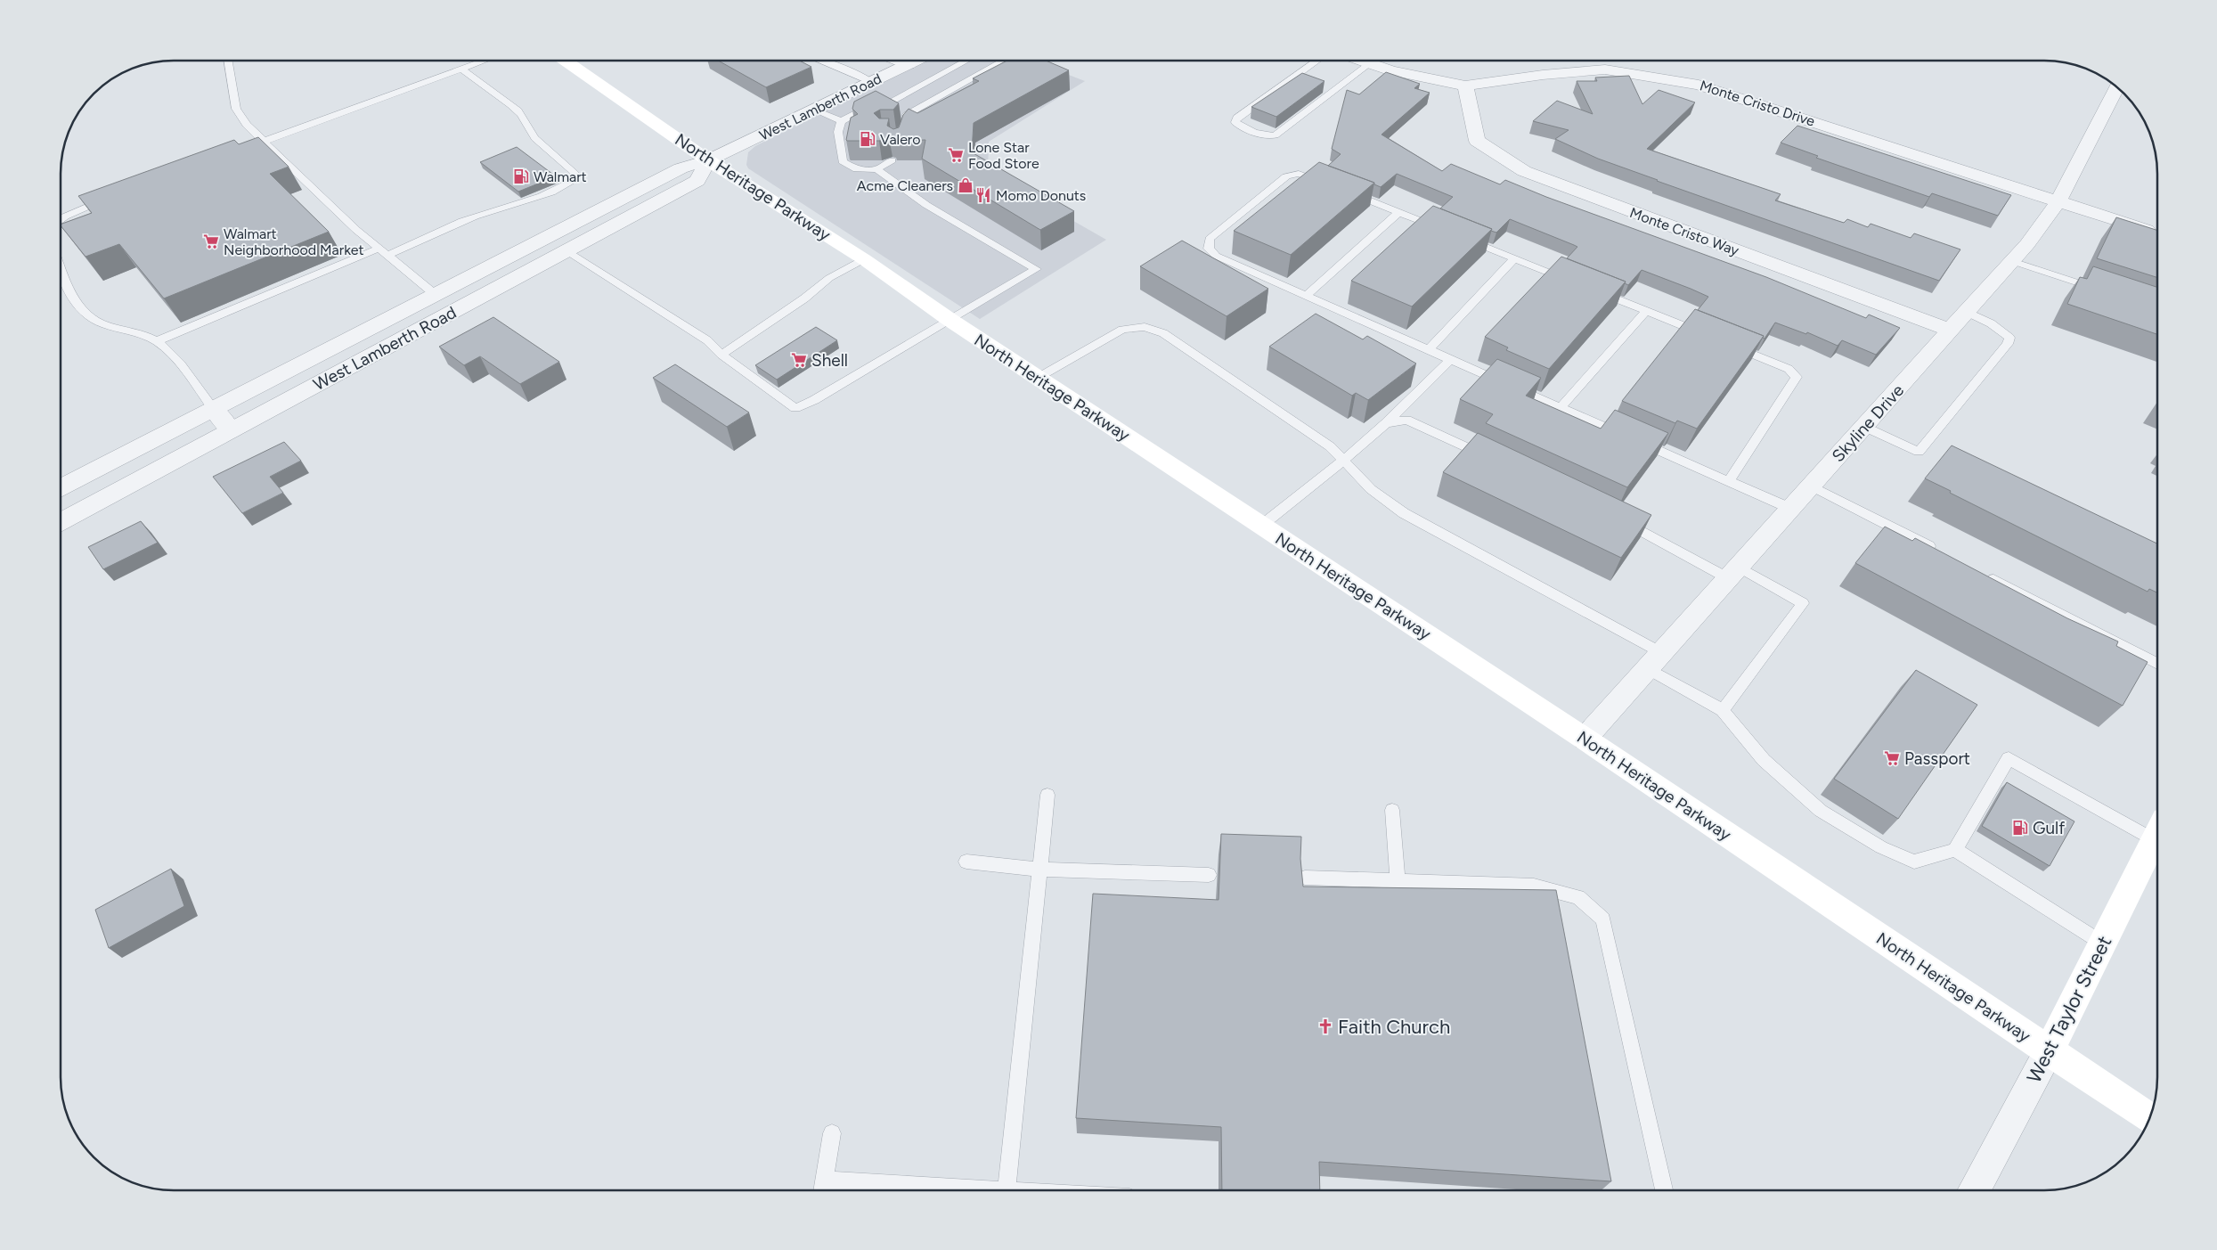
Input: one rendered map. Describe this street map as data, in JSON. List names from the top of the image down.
{
  "streets": {
    "main road": ["North Heritage Parkway", "West Taylor Street"],
    "street": [
      "Monte Cristo Drive",
      "West Lamberth Road",
      "Monte Cristo Way",
      "Skyline Drive"
    ]
  },
  "crossings": [
    ["Monte Cristo Drive", "Monte Cristo Way"],
    ["Monte Cristo Drive", "Skyline Drive"],
    ["West Lamberth Road", "North Heritage Parkway"],
    ["North Heritage Parkway", "Skyline Drive"],
    ["North Heritage Parkway", "West Taylor Street"],
    ["Monte Cristo Way", "Skyline Drive"]
  ],
  "places": {
    "fuel station": ["Valero", "Walmart", "Gulf"],
    "supermarket": [
      "Lone Star Food Store",
      "Walmart Neighborhood Market",
      "Shell",
      "Passport"
    ],
    "shop": ["Acme Cleaners"],
    "restaurant": ["Momo Donuts"],
    "church": ["Faith Church"]
  }
}
